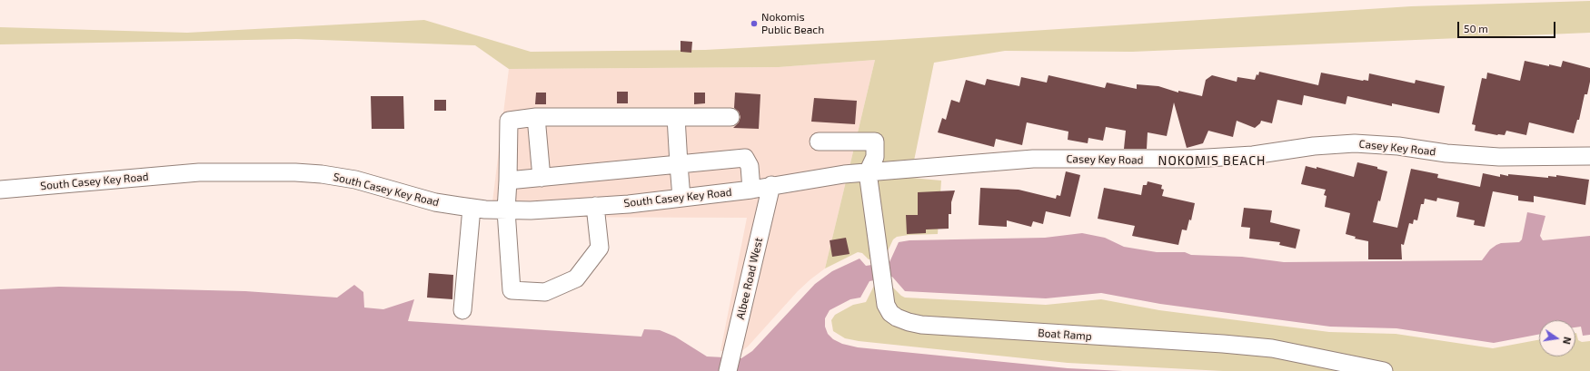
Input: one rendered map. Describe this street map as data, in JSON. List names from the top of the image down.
{
  "streets": {
    "street": [
      "Casey Key Road",
      "South Casey Key Road",
      "Albee Road West",
      "Boat Ramp"
    ]
  },
  "crossings": [
    ["Casey Key Road", "South Casey Key Road"],
    ["Casey Key Road", "Albee Road West"],
    ["Casey Key Road", "Boat Ramp"],
    ["South Casey Key Road", "Albee Road West"]
  ],
  "districts": ["NOKOMIS BEACH"],
  "places": ["Nokomis Public Beach"],
  "scale_bar": "50 m",
  "north": "right"
}
